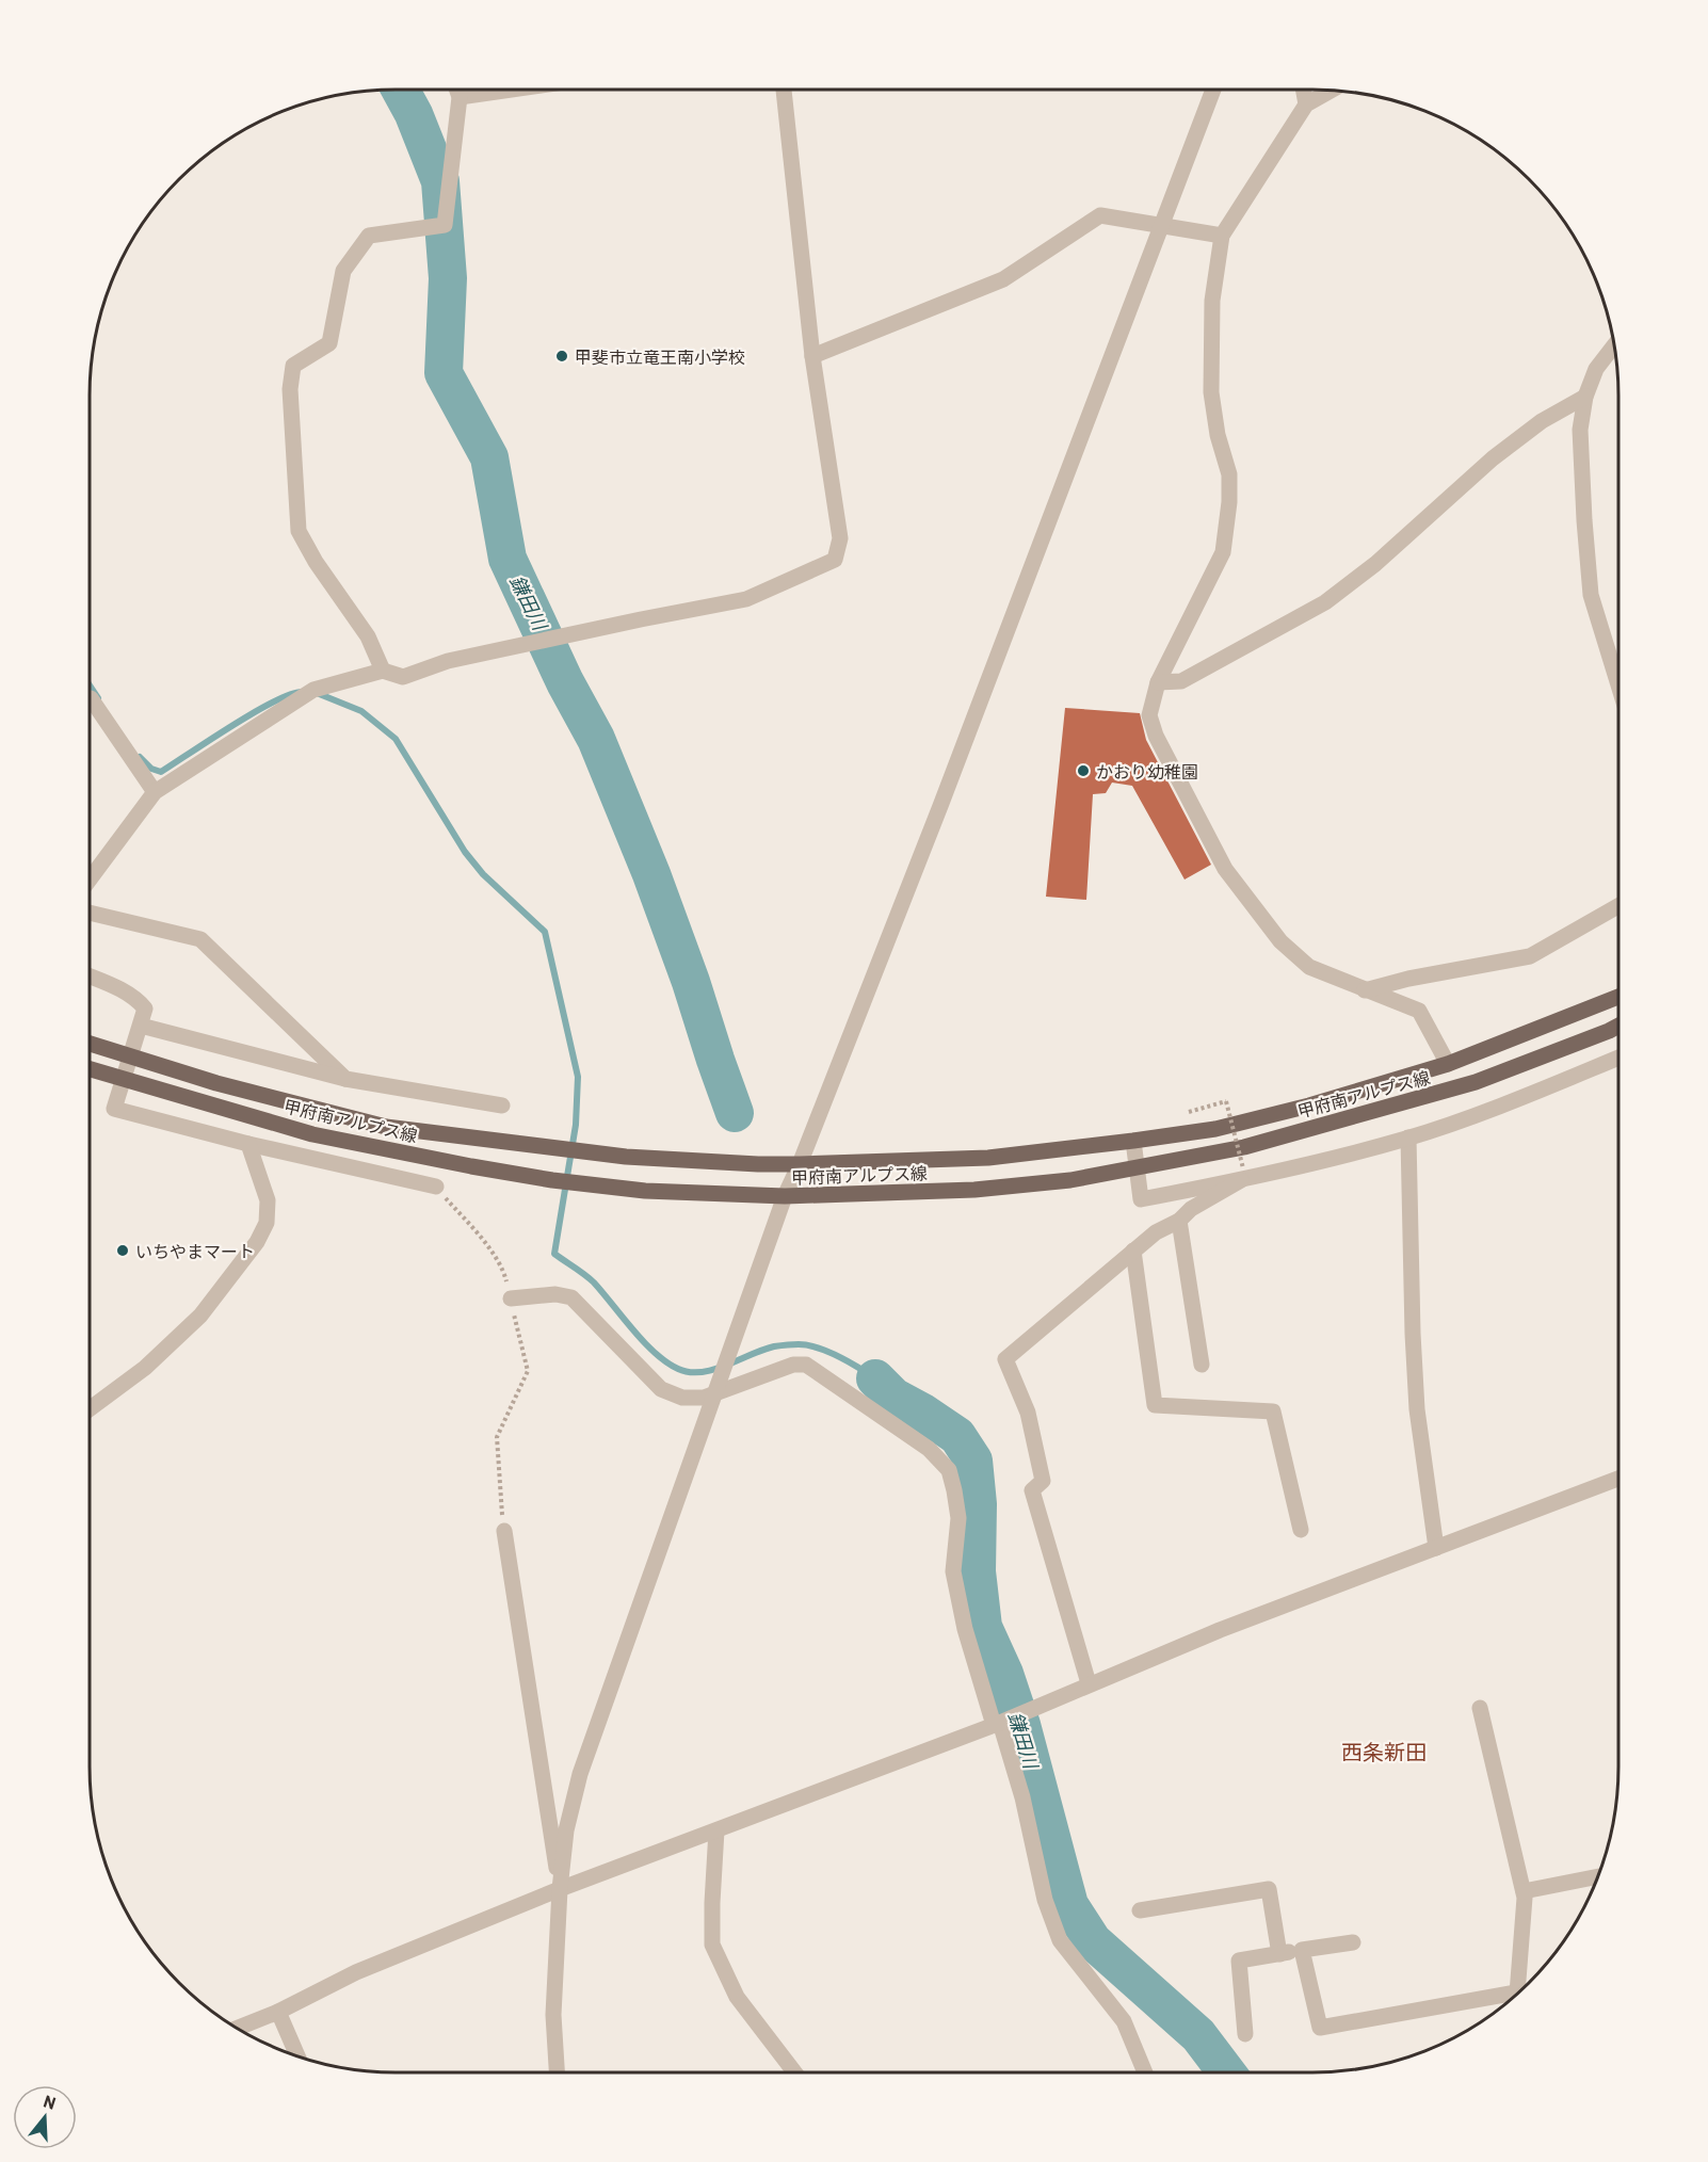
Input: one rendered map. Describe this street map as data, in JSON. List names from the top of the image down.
{
  "streets": {
    "main road": ["甲府南アルプス線"]
  },
  "districts": ["西条新田"],
  "water": ["鎌田川"],
  "places": ["甲斐市立竜王南小学校", "かおり幼稚園", "いちやまマート"],
  "north": "top"
}
